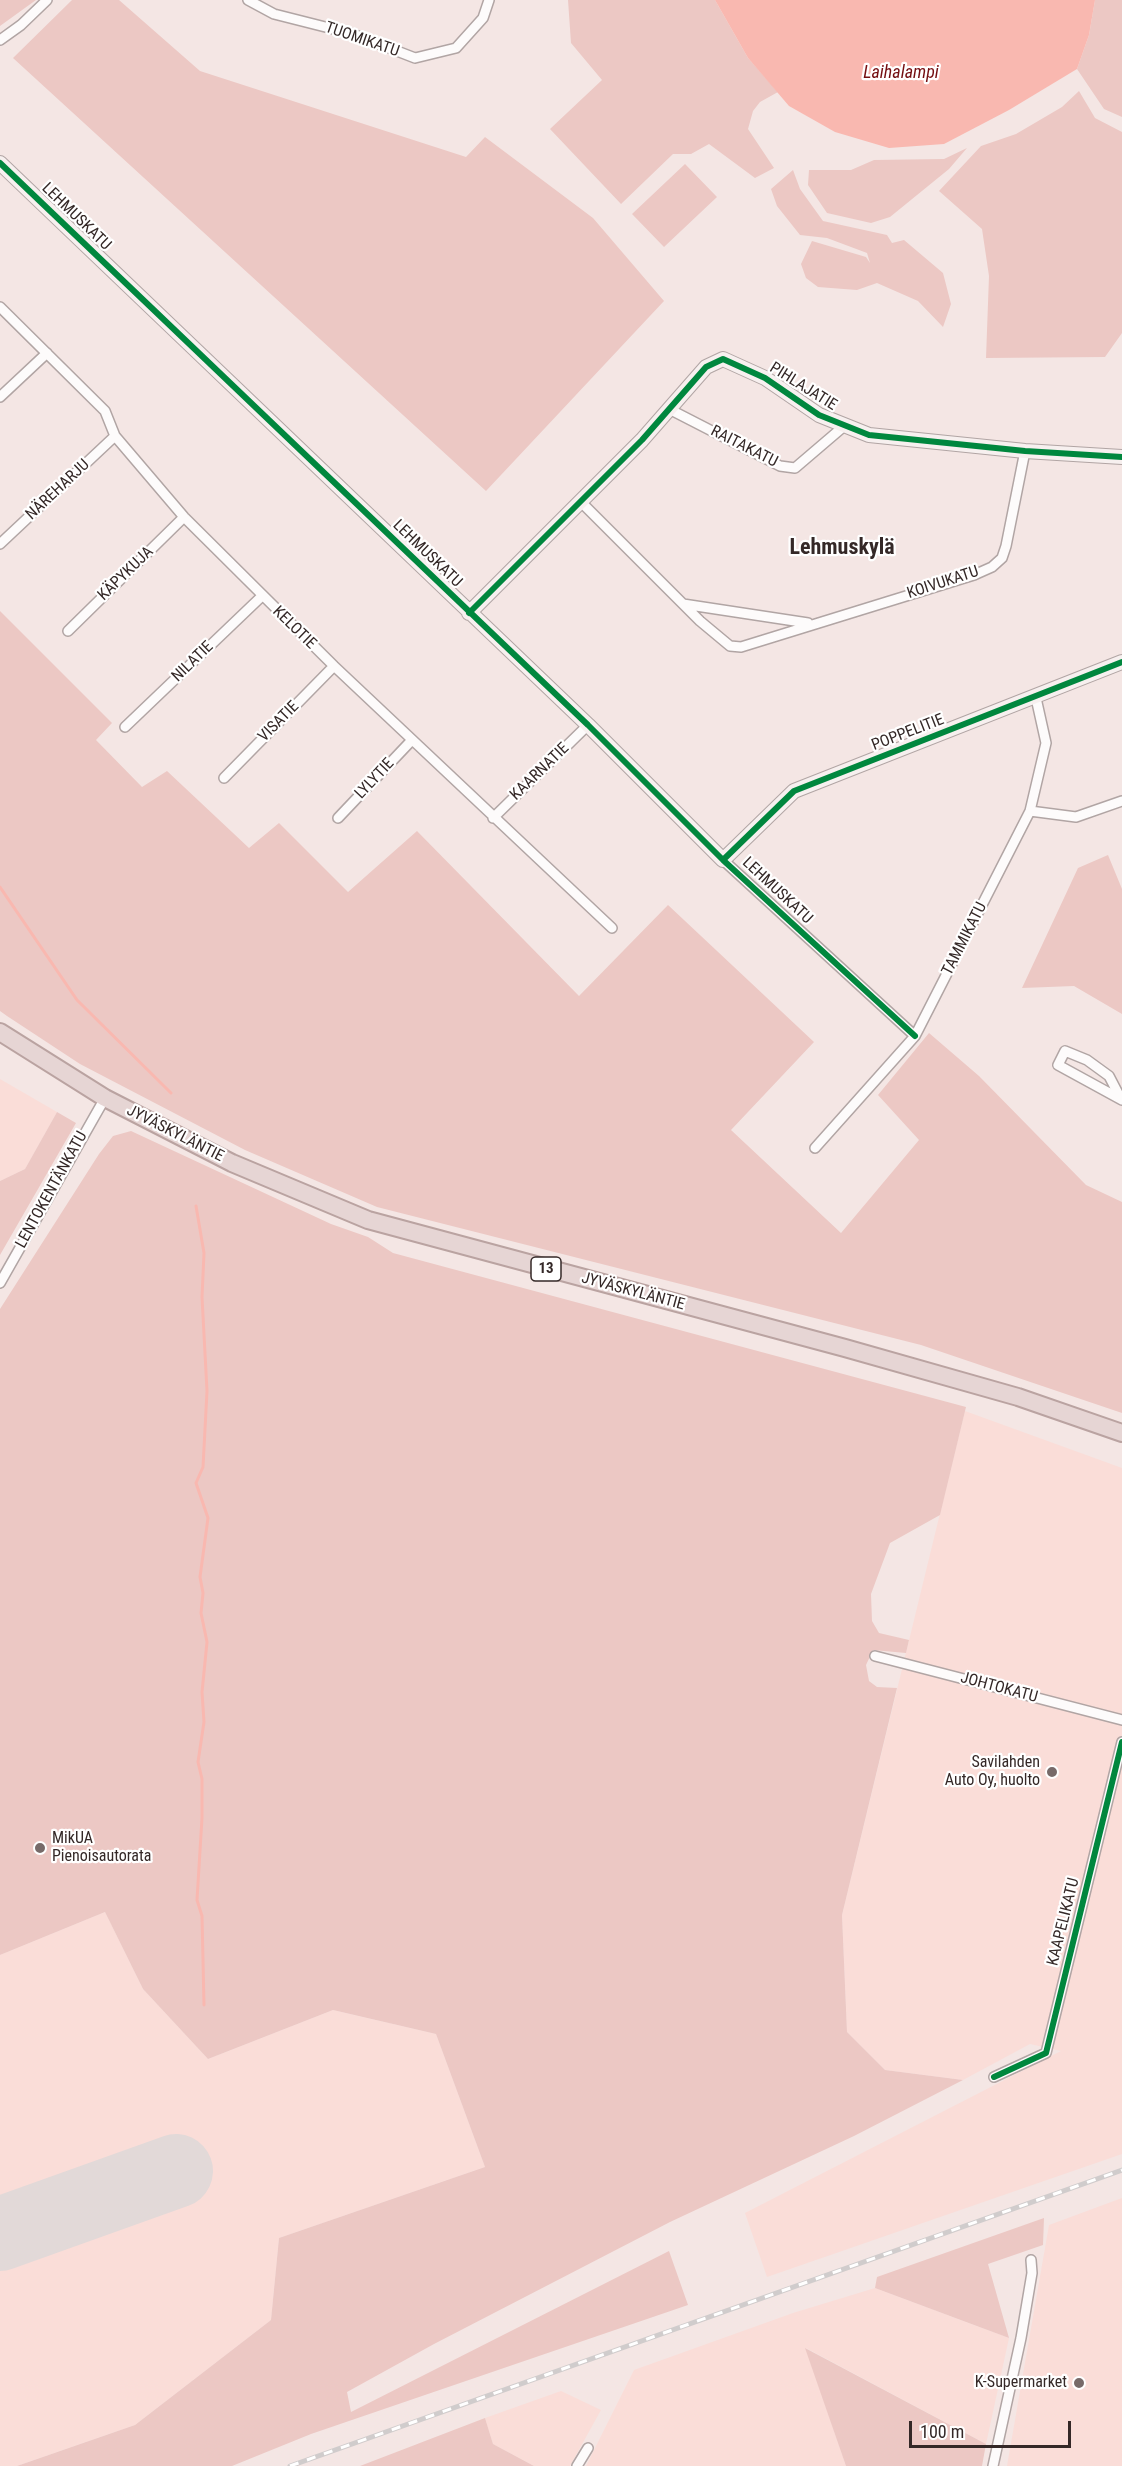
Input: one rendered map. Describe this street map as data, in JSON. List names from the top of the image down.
{
  "streets": {
    "highway": ["JYVÄSKYLÄNTIE", "13"],
    "street": [
      "TUOMIKATU",
      "LEHMUSKATU",
      "PIHLAJATIE",
      "RAITAKATU",
      "NÄREHARJU",
      "KÄPYKUJA",
      "KOIVUKATU",
      "KELOTIE",
      "NILATIE",
      "VISATIE",
      "POPPELITIE",
      "KAARNATIE",
      "LYLYTIE",
      "TAMMIKATU",
      "LENTOKENTÄNKATU",
      "JOHTOKATU",
      "KAAPELIKATU"
    ]
  },
  "crossings": [
    ["LEHMUSKATU", "PIHLAJATIE"],
    ["LEHMUSKATU", "POPPELITIE"],
    ["LEHMUSKATU", "KAARNATIE"],
    ["LEHMUSKATU", "TAMMIKATU"],
    ["PIHLAJATIE", "RAITAKATU"],
    ["PIHLAJATIE", "KOIVUKATU"],
    ["NÄREHARJU", "KELOTIE"],
    ["KÄPYKUJA", "KELOTIE"],
    ["KELOTIE", "NILATIE"],
    ["KELOTIE", "VISATIE"],
    ["KELOTIE", "KAARNATIE"],
    ["KELOTIE", "LYLYTIE"],
    ["POPPELITIE", "TAMMIKATU"],
    ["JYVÄSKYLÄNTIE", "LENTOKENTÄNKATU"]
  ],
  "districts": ["Lehmuskylä"],
  "water": ["Laihalampi"],
  "places": ["Savilahden Auto Oy, huolto", "MikUA Pienoisautorata", "K-Supermarket"],
  "scale_bar": "100 m"
}
